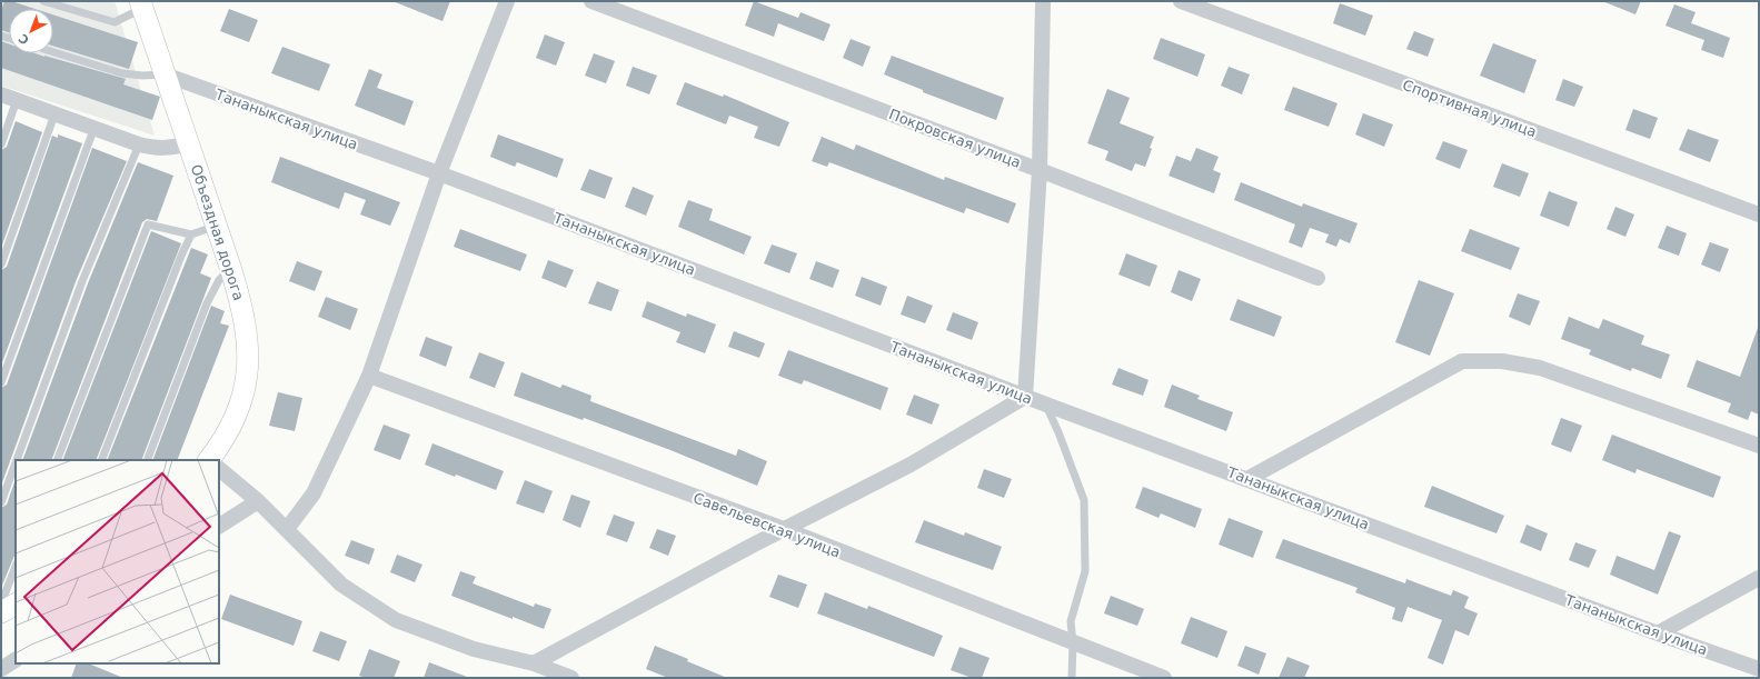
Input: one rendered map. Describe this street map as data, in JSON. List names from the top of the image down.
{
  "streets": {
    "main road": ["Объездная дорога"],
    "street": [
      "Спортивная улица",
      "Тананыкская улица",
      "Покровская улица",
      "Савельевская улица"
    ]
  },
  "crossings": [
    ["Тананыкская улица", "Объездная дорога"]
  ],
  "north": "bottom left"
}
